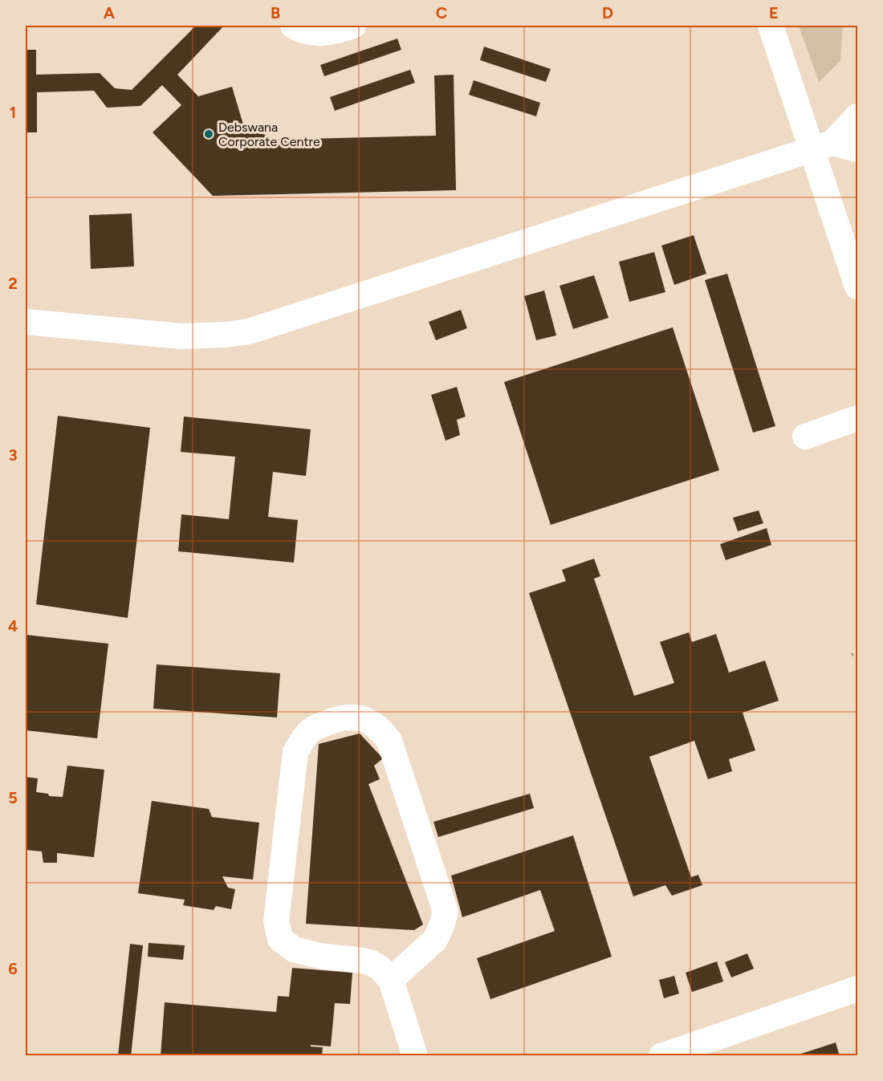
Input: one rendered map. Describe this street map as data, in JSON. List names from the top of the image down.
{
  "places": ["Debswana Corporate Centre"],
  "grid": {
    "columns": [
      "A",
      "B",
      "C",
      "D",
      "E"
    ],
    "rows": [
      "1",
      "2",
      "3",
      "4",
      "5",
      "6"
    ]
  }
}
